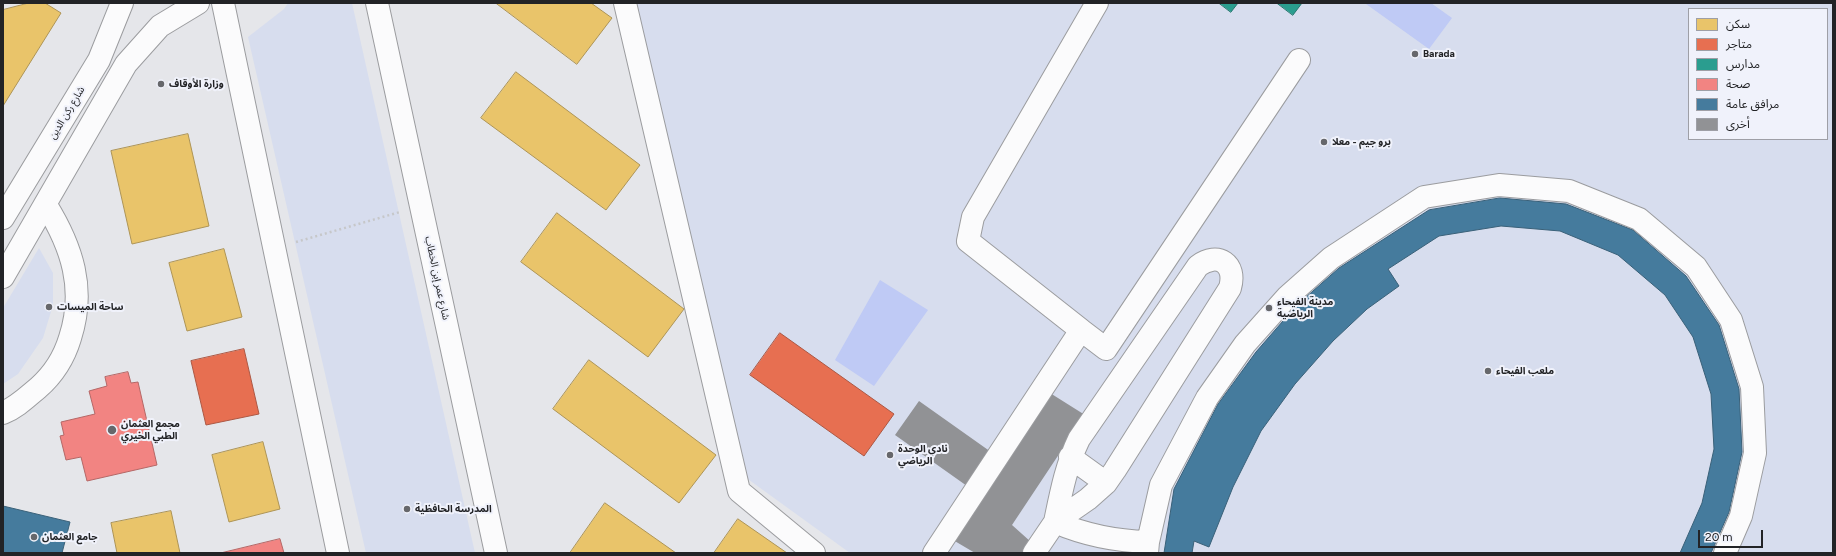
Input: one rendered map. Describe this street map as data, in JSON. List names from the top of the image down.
{
  "streets": {
    "main road": ["شارع ركن الدين", "شارع عمر إبن الخطاب"]
  },
  "places": [
    "Barada",
    "وزارة الأوقاف",
    "برو جيم - معلا",
    "ساحة الميسات",
    "مدينة الفيحاء الرياضية",
    "ملعب الفيحاء",
    "مجمع العثمان الطبي الخيري",
    "نادي الوحدة الرياضي",
    "المدرسة الحافظية",
    "جامع العثمان"
  ],
  "legend": [
    "سكن",
    "متاجر",
    "مدارس",
    "صحة",
    "مرافق عامة",
    "أخرى"
  ],
  "scale_bar": "20 m"
}
